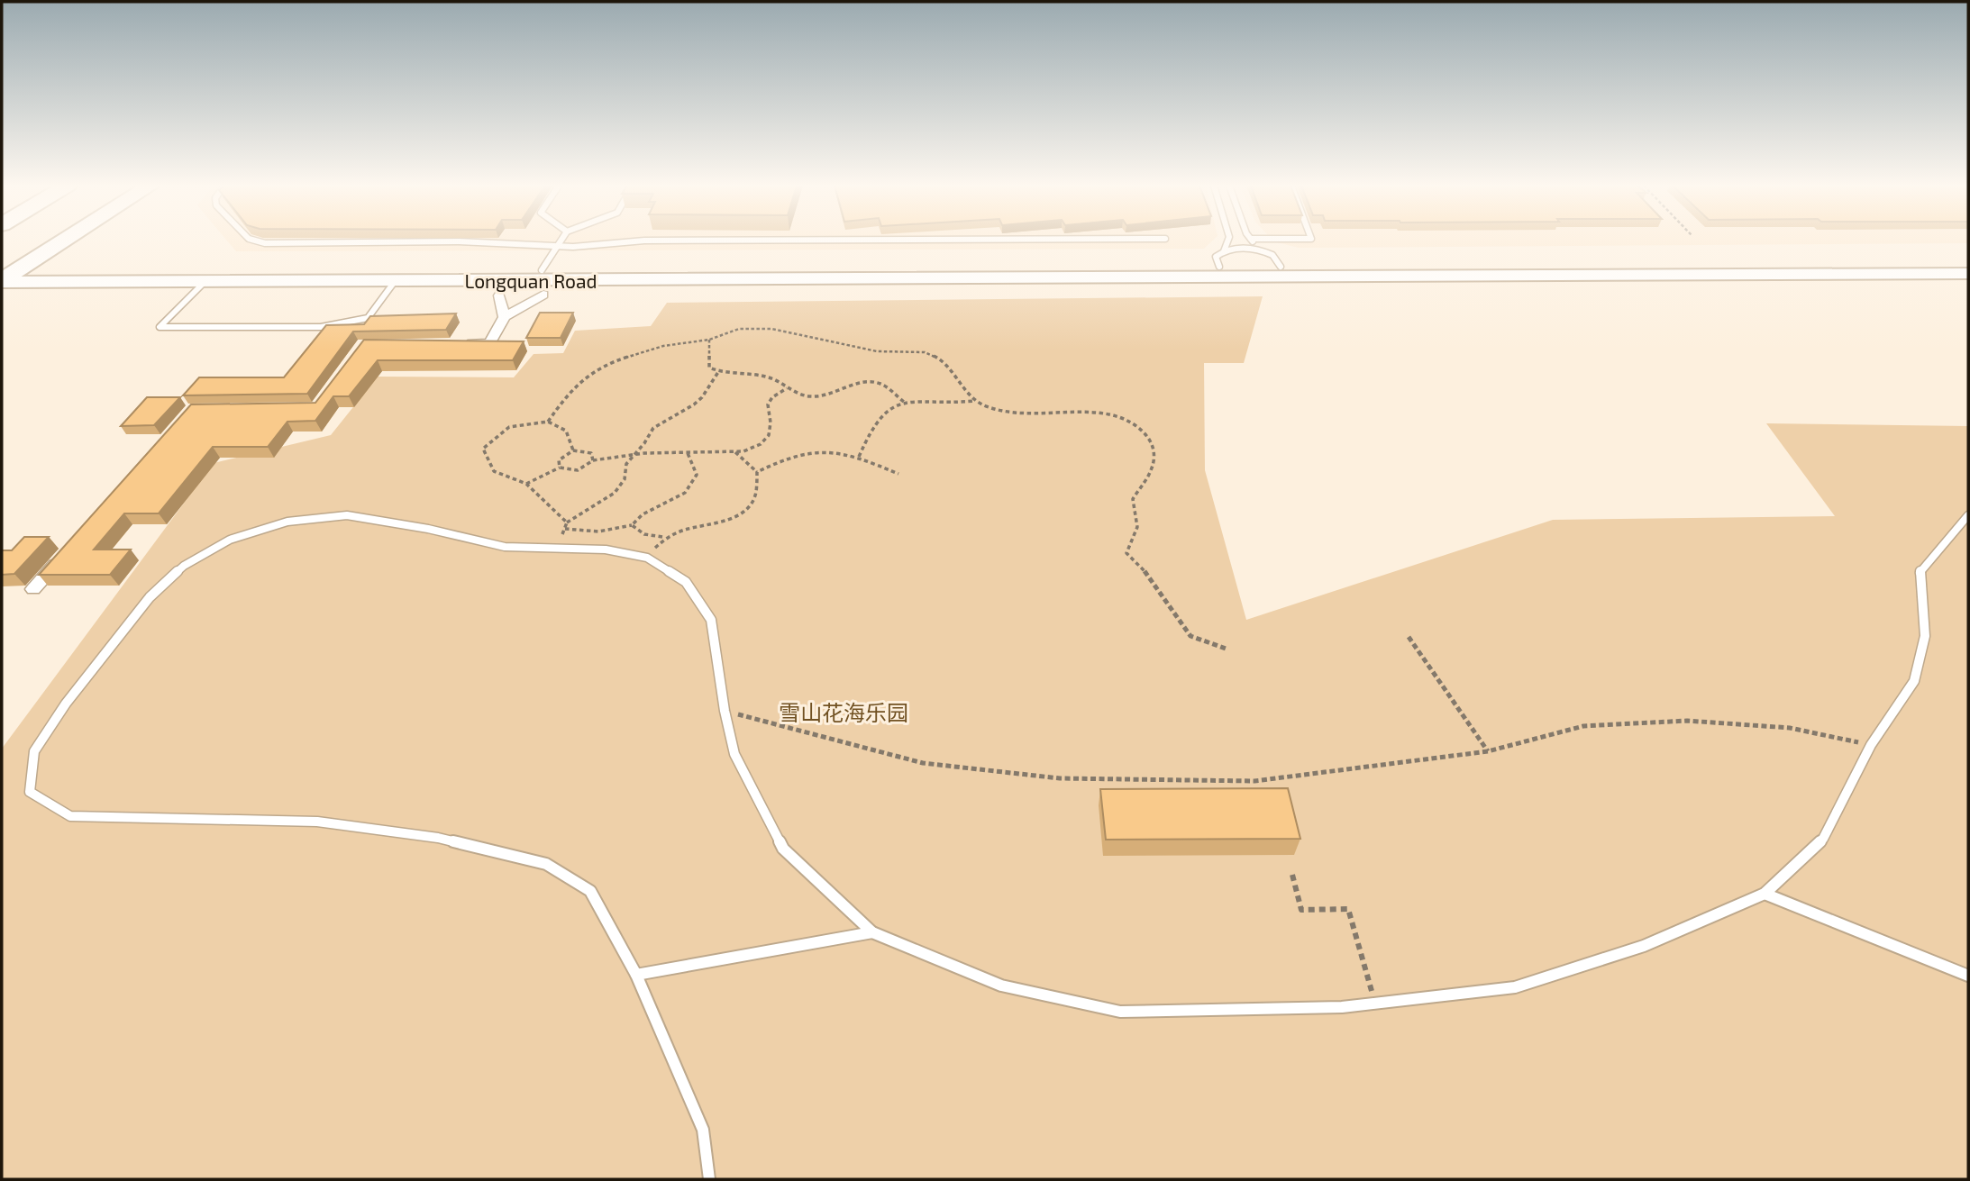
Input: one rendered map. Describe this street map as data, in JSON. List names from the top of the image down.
{
  "streets": {
    "main road": ["Longquan Road"]
  },
  "parks": ["雪山花海乐园"]
}
